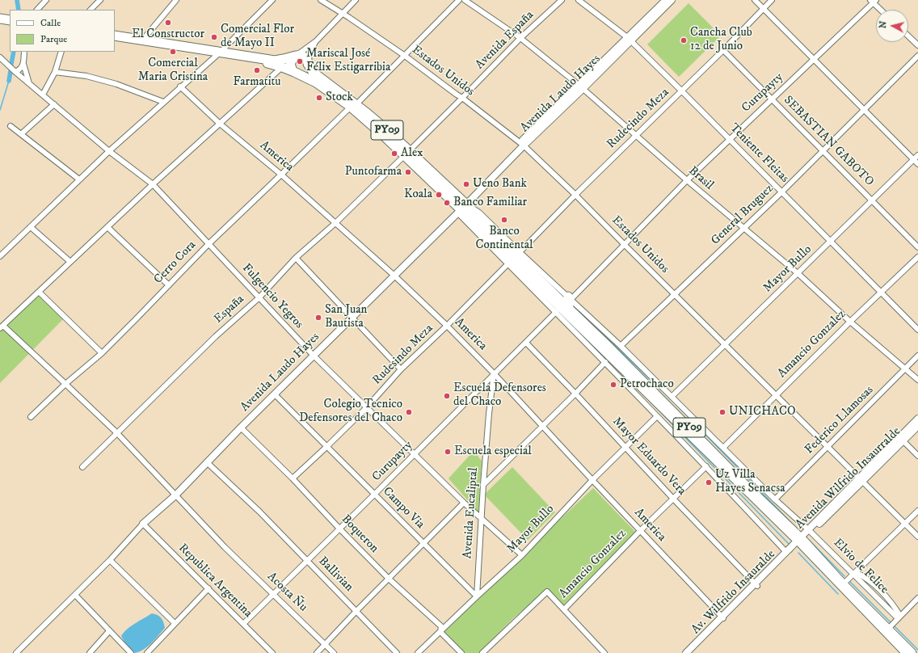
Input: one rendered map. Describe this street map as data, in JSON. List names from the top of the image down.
{
  "streets": {
    "highway": ["PY09"],
    "street": [
      "Avenida España",
      "Estados Unidos",
      "Curupayty",
      "Avenida Laudo Hayes",
      "Rudecindo Meza",
      "SEBASTIAN GABOTO",
      "Teniente Fleitas",
      "America",
      "Brasil",
      "General Bruguez",
      "Cerro Cora",
      "Mayor Bullo",
      "Fulgencio Yegros",
      "España",
      "Amancio Gonzalez",
      "Rudesindo Meza",
      "Federico Llamosas",
      "Mayor Eduardo Vera",
      "Avenida Wilfrido Insaurralde",
      "Campo Via",
      "Avenida Eucaliptal",
      "Boqueron",
      "Elvio de Felice",
      "Ballivian",
      "Republica Argentina",
      "Acosta Ñu",
      "Av. Wilfrido Insauralde"
    ]
  },
  "crossings": [
    ["Avenida España", "Estados Unidos"],
    ["Avenida España", "PY09"],
    ["Avenida España", "Brasil"],
    ["Avenida España", "España"],
    ["Estados Unidos", "Curupayty"],
    ["Estados Unidos", "Avenida Laudo Hayes"],
    ["Estados Unidos", "Rudecindo Meza"],
    ["Estados Unidos", "General Bruguez"],
    ["Estados Unidos", "Cerro Cora"],
    ["Estados Unidos", "Mayor Bullo"],
    ["Estados Unidos", "Amancio Gonzalez"],
    ["Estados Unidos", "Federico Llamosas"],
    ["Estados Unidos", "Avenida Wilfrido Insaurralde"],
    ["Curupayty", "SEBASTIAN GABOTO"],
    ["Curupayty", "Teniente Fleitas"],
    ["Curupayty", "America"],
    ["Curupayty", "Brasil"],
    ["Curupayty", "Fulgencio Yegros"],
    ["Curupayty", "Mayor Eduardo Vera"],
    ["Curupayty", "Campo Via"],
    ["Curupayty", "Avenida Eucaliptal"],
    ["Curupayty", "Boqueron"],
    ["Curupayty", "Elvio de Felice"],
    ["Curupayty", "Ballivian"],
    ["Curupayty", "Republica Argentina"],
    ["Curupayty", "Acosta Ñu"],
    ["Avenida Laudo Hayes", "PY09"],
    ["Avenida Laudo Hayes", "Teniente Fleitas"],
    ["Avenida Laudo Hayes", "America"],
    ["Avenida Laudo Hayes", "Brasil"],
    ["Avenida Laudo Hayes", "Fulgencio Yegros"],
    ["Avenida Laudo Hayes", "Campo Via"],
    ["Avenida Laudo Hayes", "Boqueron"],
    ["Avenida Laudo Hayes", "Elvio de Felice"],
    ["Avenida Laudo Hayes", "Ballivian"],
    ["Avenida Laudo Hayes", "Republica Argentina"],
    ["Avenida Laudo Hayes", "Acosta Ñu"],
    ["Rudecindo Meza", "SEBASTIAN GABOTO"],
    ["Rudecindo Meza", "Teniente Fleitas"],
    ["Rudecindo Meza", "Brasil"],
    ["Rudecindo Meza", "Elvio de Felice"],
    ["PY09", "Cerro Cora"],
    ["PY09", "España"],
    ["PY09", "Avenida Wilfrido Insaurralde"],
    ["PY09", "Elvio de Felice"],
    ["PY09", "Av. Wilfrido Insauralde"],
    ["SEBASTIAN GABOTO", "General Bruguez"],
    ["SEBASTIAN GABOTO", "Mayor Bullo"],
    ["Teniente Fleitas", "General Bruguez"],
    ["Teniente Fleitas", "Mayor Bullo"],
    ["Teniente Fleitas", "Amancio Gonzalez"],
    ["America", "Cerro Cora"],
    ["America", "Mayor Bullo"],
    ["America", "España"],
    ["America", "Amancio Gonzalez"],
    ["America", "Rudesindo Meza"],
    ["America", "Avenida Eucaliptal"],
    ["America", "Av. Wilfrido Insauralde"],
    ["Brasil", "General Bruguez"],
    ["Brasil", "Mayor Bullo"],
    ["Brasil", "Amancio Gonzalez"],
    ["Brasil", "Federico Llamosas"],
    ["General Bruguez", "Elvio de Felice"],
    ["Cerro Cora", "Fulgencio Yegros"],
    ["Mayor Bullo", "Fulgencio Yegros"],
    ["Mayor Bullo", "Mayor Eduardo Vera"],
    ["Mayor Bullo", "Campo Via"],
    ["Mayor Bullo", "Avenida Eucaliptal"],
    ["Mayor Bullo", "Boqueron"],
    ["Mayor Bullo", "Elvio de Felice"],
    ["Fulgencio Yegros", "España"],
    ["Fulgencio Yegros", "Rudesindo Meza"],
    ["Fulgencio Yegros", "Avenida Eucaliptal"],
    ["España", "Acosta Ñu"],
    ["Amancio Gonzalez", "Mayor Eduardo Vera"],
    ["Amancio Gonzalez", "Elvio de Felice"],
    ["Rudesindo Meza", "Campo Via"],
    ["Rudesindo Meza", "Boqueron"],
    ["Federico Llamosas", "Elvio de Felice"],
    ["Mayor Eduardo Vera", "Av. Wilfrido Insauralde"],
    ["Avenida Wilfrido Insaurralde", "Elvio de Felice"],
    ["Avenida Wilfrido Insaurralde", "Av. Wilfrido Insauralde"],
    ["Campo Via", "Avenida Eucaliptal"]
  ],
  "places": [
    "El Constructor",
    "Comercial Flor de Mayo II",
    "Cancha Club 12 de Junio",
    "Comercial Maria Cristina",
    "Mariscal José Félix Estigarribia",
    "Farmatitu",
    "Stock",
    "Alex",
    "Puntofarma",
    "Ueno Bank",
    "Koala",
    "Banco Familiar",
    "Banco Continental",
    "San Juan Bautista",
    "Petrochaco",
    "Escuela Defensores del Chaco",
    "Colegio Tecnico Defensores del Chaco",
    "UNICHACO",
    "Escuela especial",
    "Uz Villa Hayes Senacsa"
  ],
  "legend": ["Calle", "Parque"],
  "north": "left"
}
